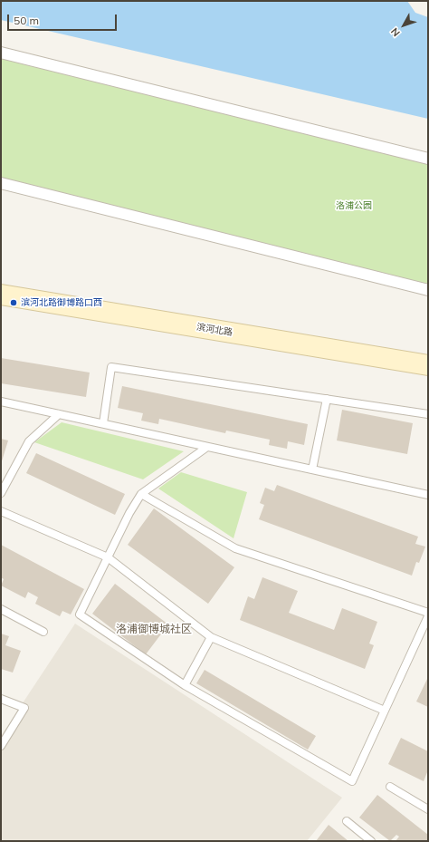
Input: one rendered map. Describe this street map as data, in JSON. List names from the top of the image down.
{
  "streets": {
    "main road": ["滨河北路"]
  },
  "districts": ["洛浦御博城社区"],
  "parks": ["洛浦公园"],
  "places": ["滨河北路御博路口西"],
  "scale_bar": "50 m",
  "north": "bottom left"
}
